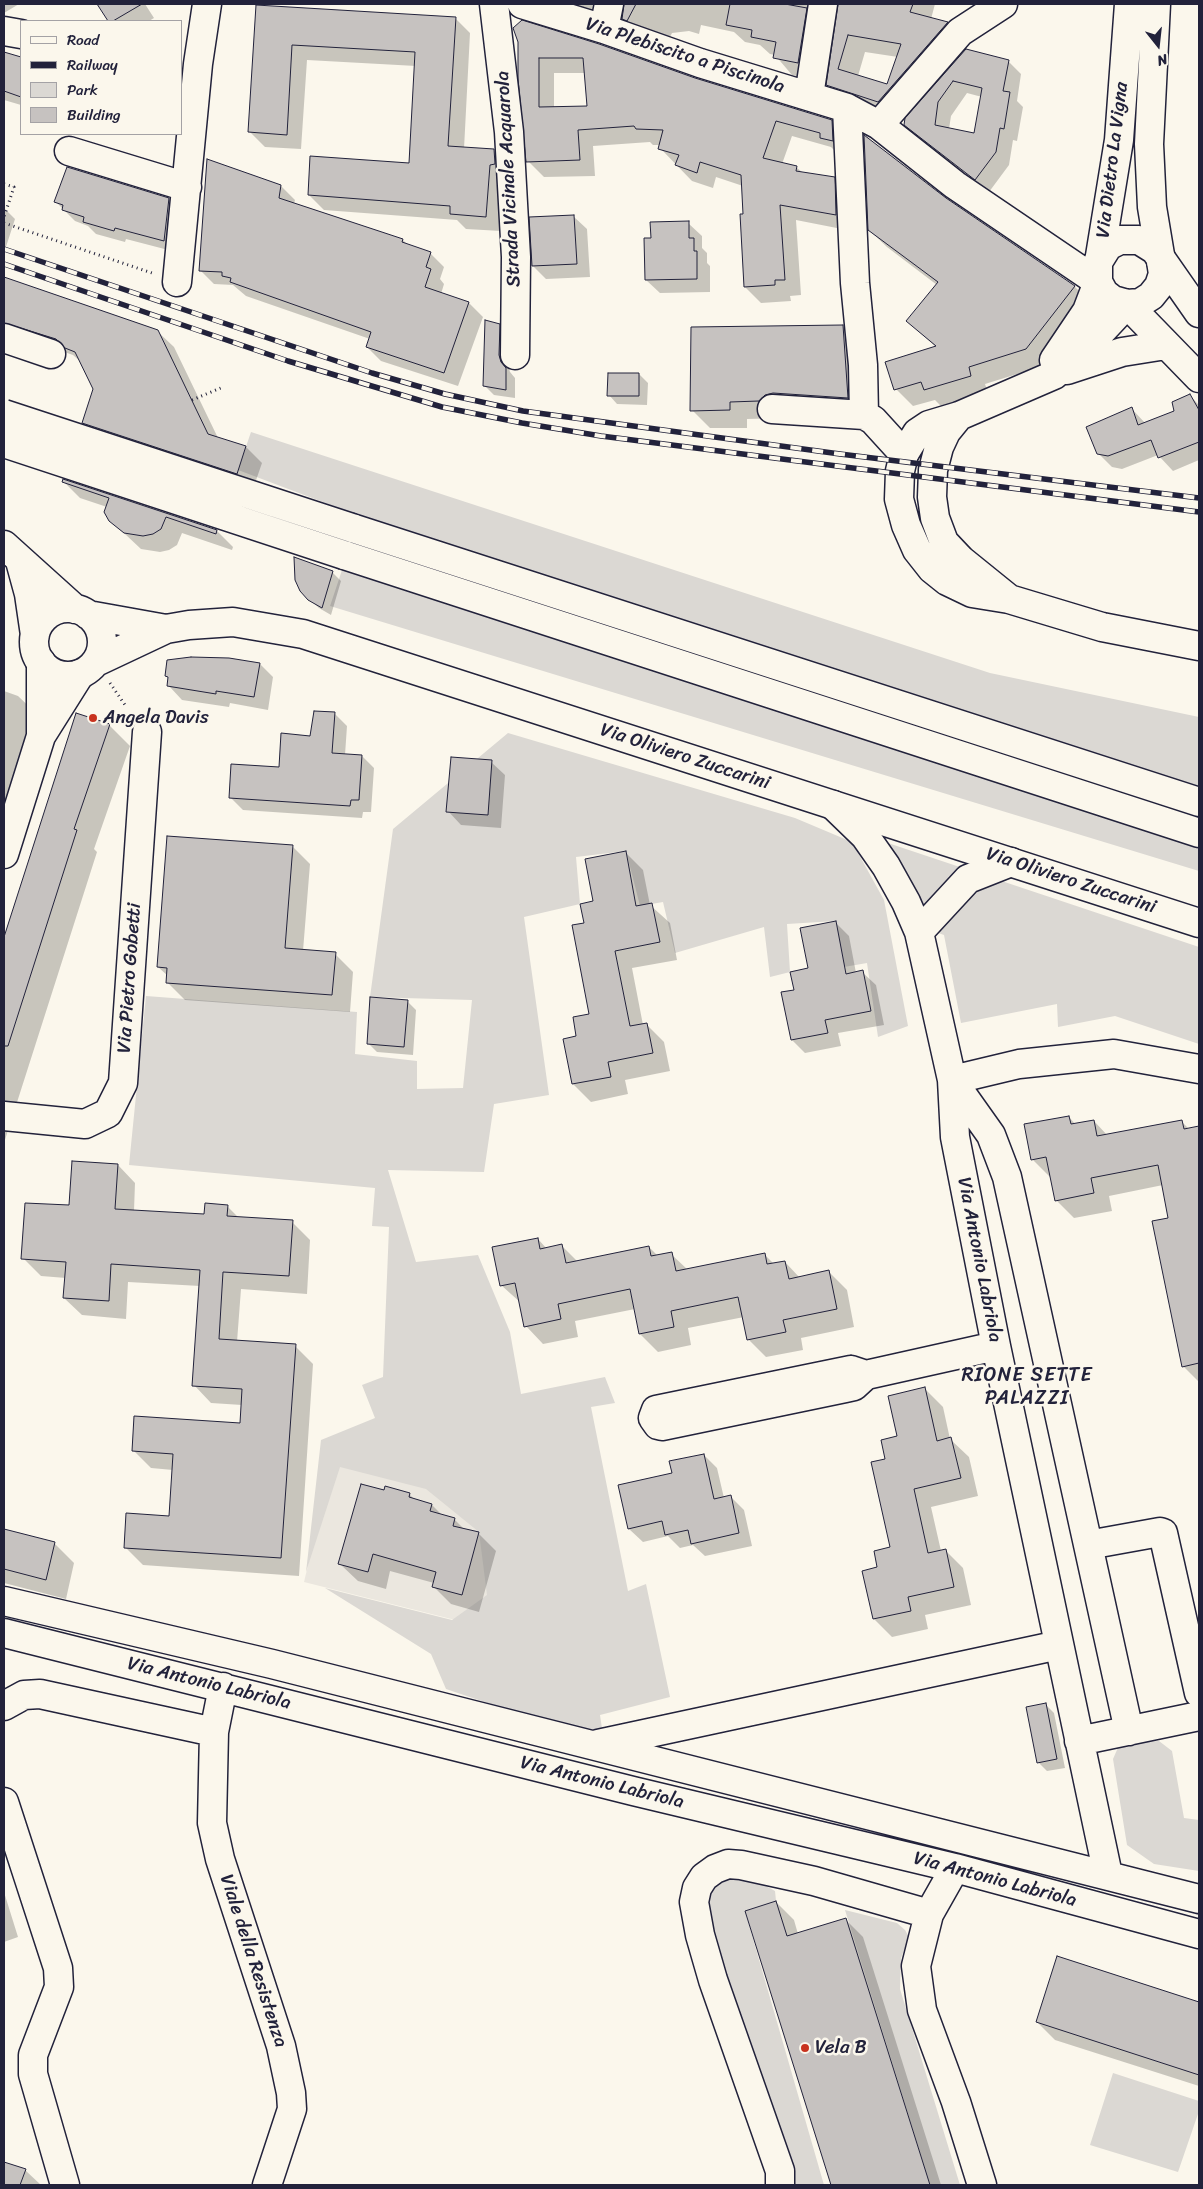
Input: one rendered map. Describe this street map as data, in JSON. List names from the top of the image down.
{
  "streets": {
    "main road": [
      "Via Plebiscito a Piscinola",
      "Via Dietro La Vigna",
      "Strada Vicinale Acquarola",
      "Via Oliviero Zuccarini",
      "Via Pietro Gobetti",
      "Via Antonio Labriola",
      "Viale della Resistenza"
    ]
  },
  "crossings": [
    ["Via Plebiscito a Piscinola", "Via Dietro La Vigna"],
    ["Via Oliviero Zuccarini", "Via Antonio Labriola"],
    ["Via Antonio Labriola", "Viale della Resistenza"]
  ],
  "districts": ["RIONE SETTE PALAZZI"],
  "places": ["Angela Davis", "Vela B"],
  "legend": [
    "Road",
    "Railway",
    "Park",
    "Building"
  ],
  "north": "bottom"
}
